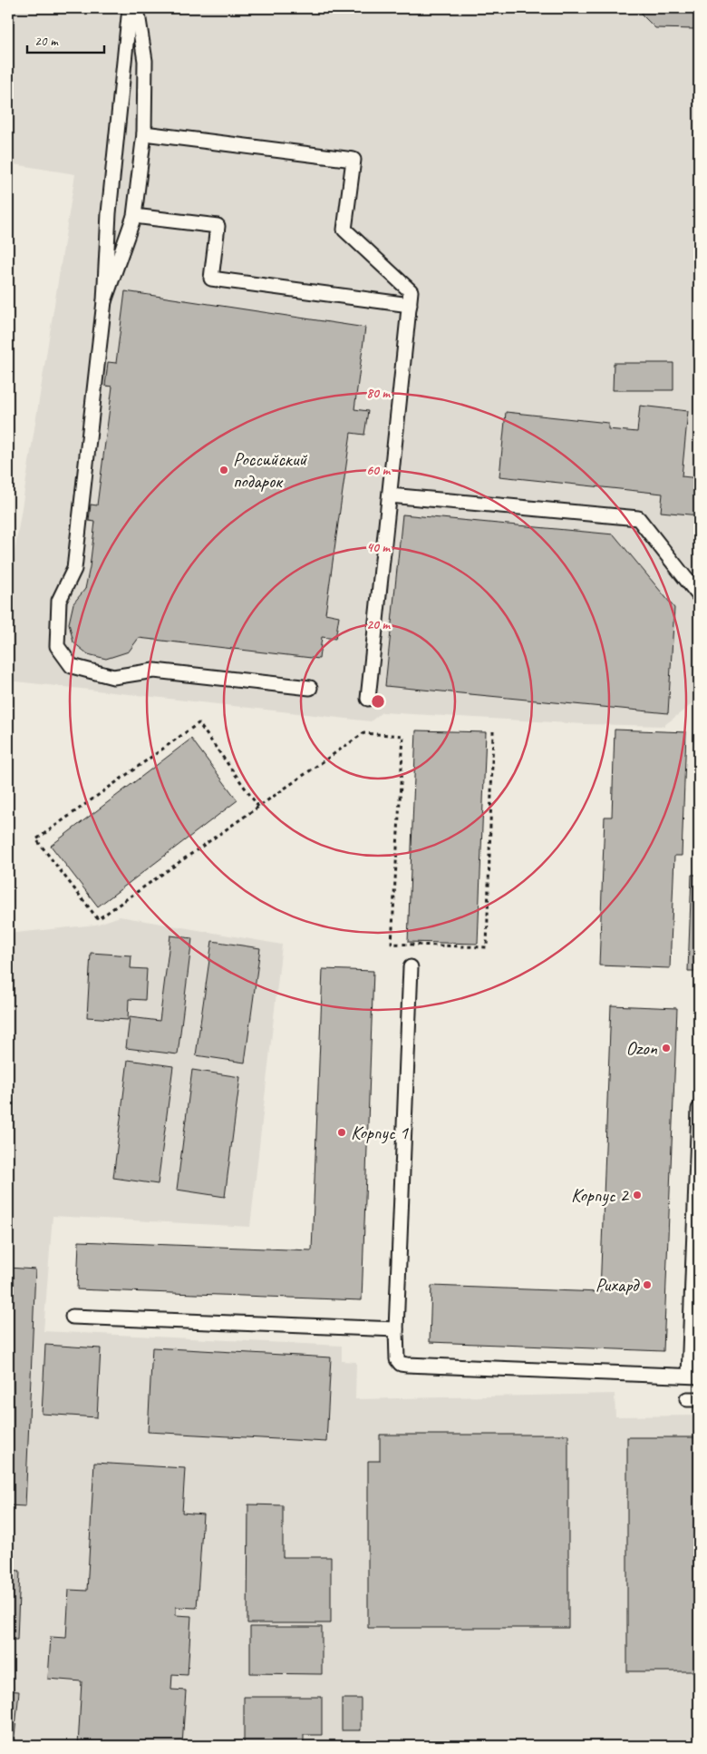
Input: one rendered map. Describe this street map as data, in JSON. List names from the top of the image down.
{
  "places": [
    "Российский подарок",
    "Ozon",
    "Корпус 1",
    "Корпус 2",
    "Рихард"
  ],
  "scale_bar": "20 m",
  "rings": [
    "80 m",
    "60 m",
    "40 m",
    "20 m"
  ]
}
